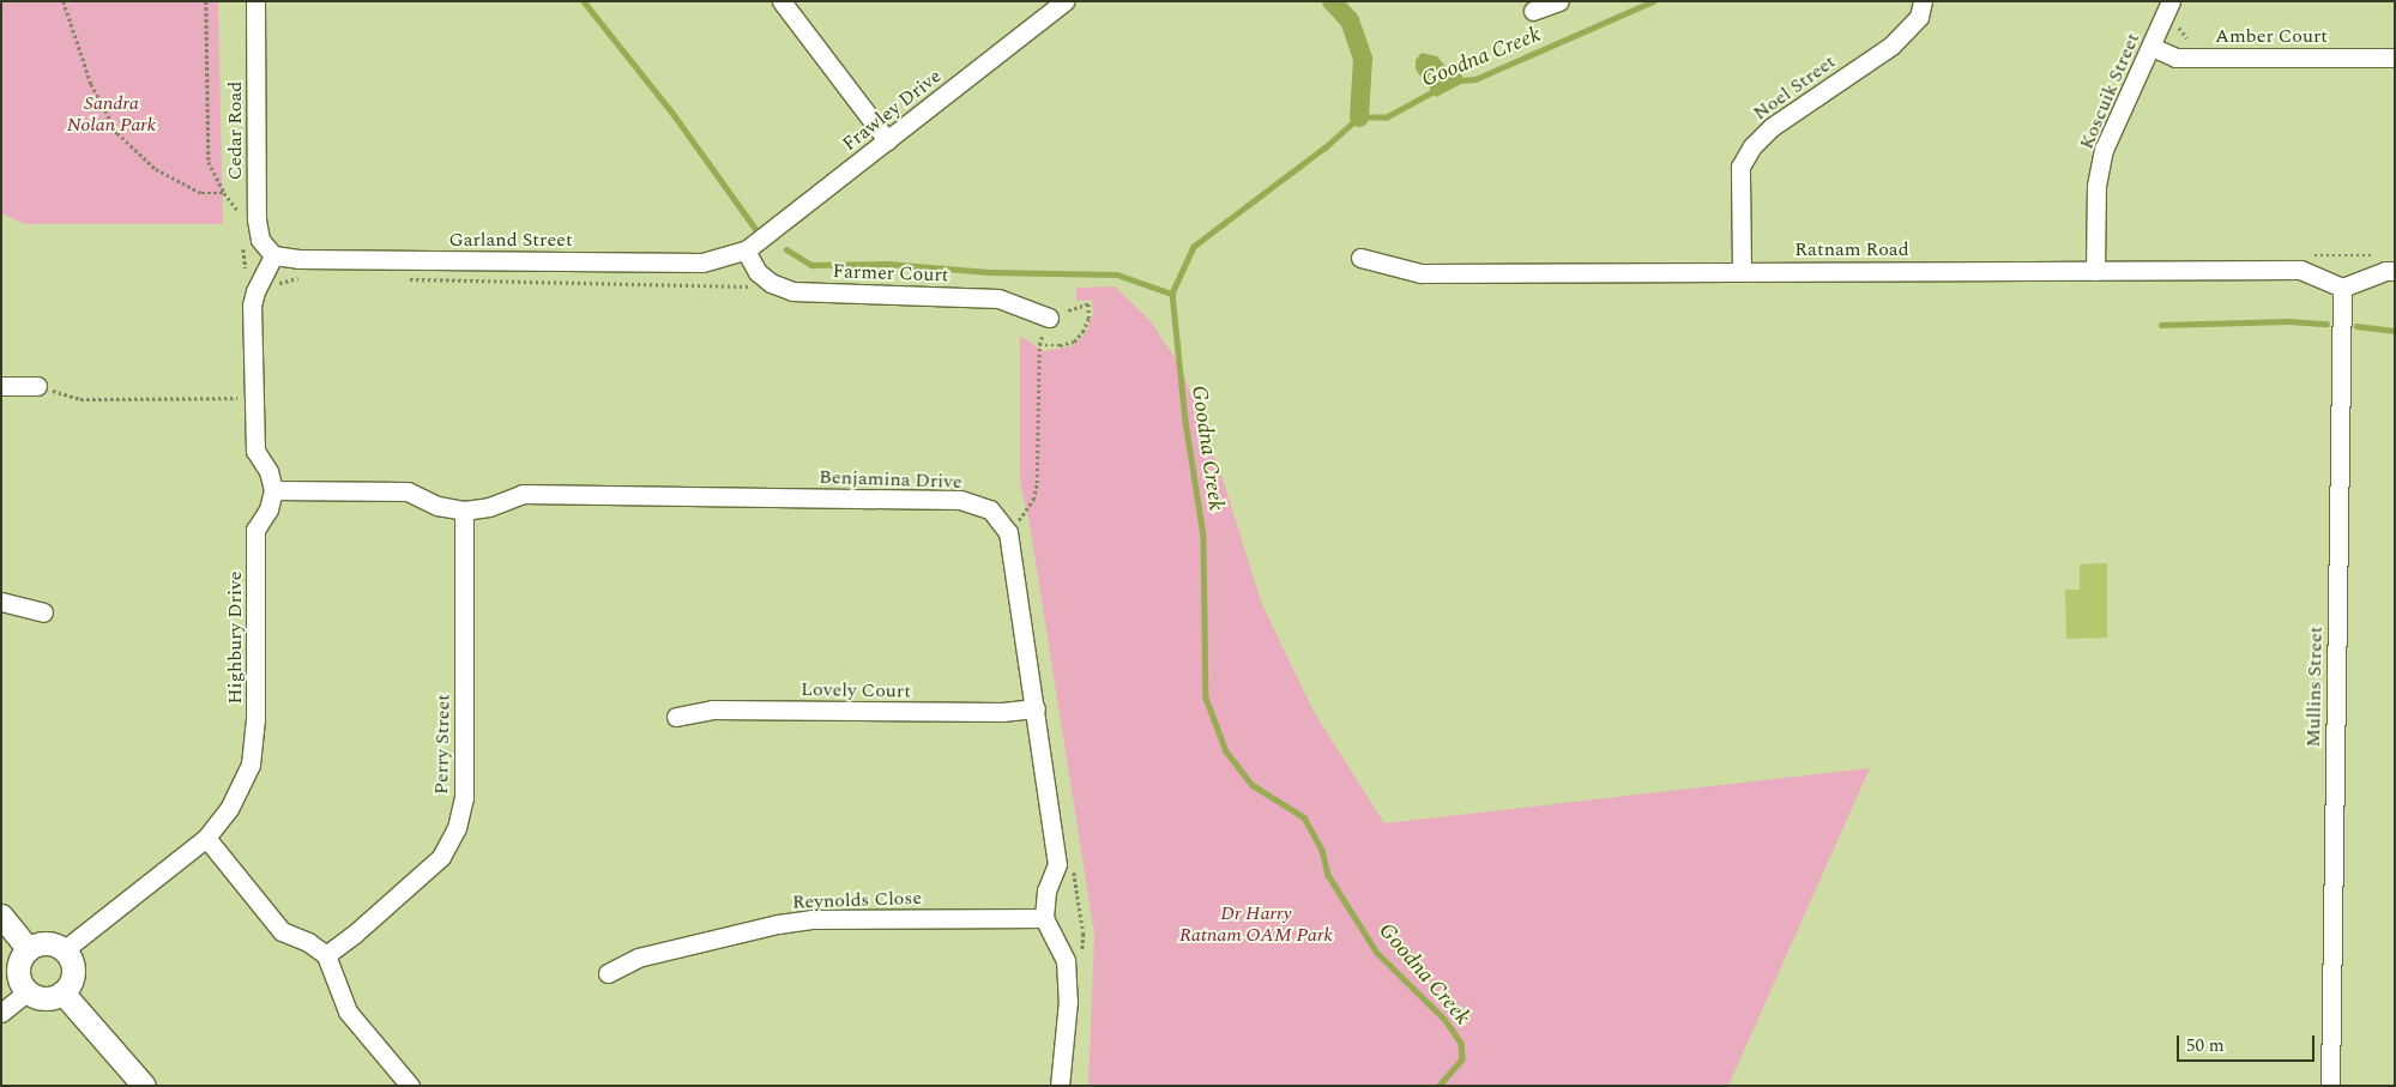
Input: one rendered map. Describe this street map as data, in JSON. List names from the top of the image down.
{
  "streets": {
    "street": [
      "Amber Court",
      "Noel Street",
      "Koscuik Street",
      "Frawley Drive",
      "Cedar Road",
      "Garland Street",
      "Ratnam Road",
      "Farmer Court",
      "Benjamina Drive",
      "Highbury Drive",
      "Mullins Street",
      "Lovely Court",
      "Perry Street",
      "Reynolds Close"
    ]
  },
  "crossings": [
    ["Amber Court", "Koscuik Street"],
    ["Noel Street", "Ratnam Road"],
    ["Koscuik Street", "Ratnam Road"],
    ["Frawley Drive", "Garland Street"],
    ["Cedar Road", "Garland Street"],
    ["Ratnam Road", "Mullins Street"],
    ["Benjamina Drive", "Highbury Drive"],
    ["Benjamina Drive", "Perry Street"]
  ],
  "water": ["Goodna Creek"],
  "parks": ["Sandra Nolan Park", "Dr Harry Ratnam OAM Park"],
  "scale_bar": "50 m"
}
